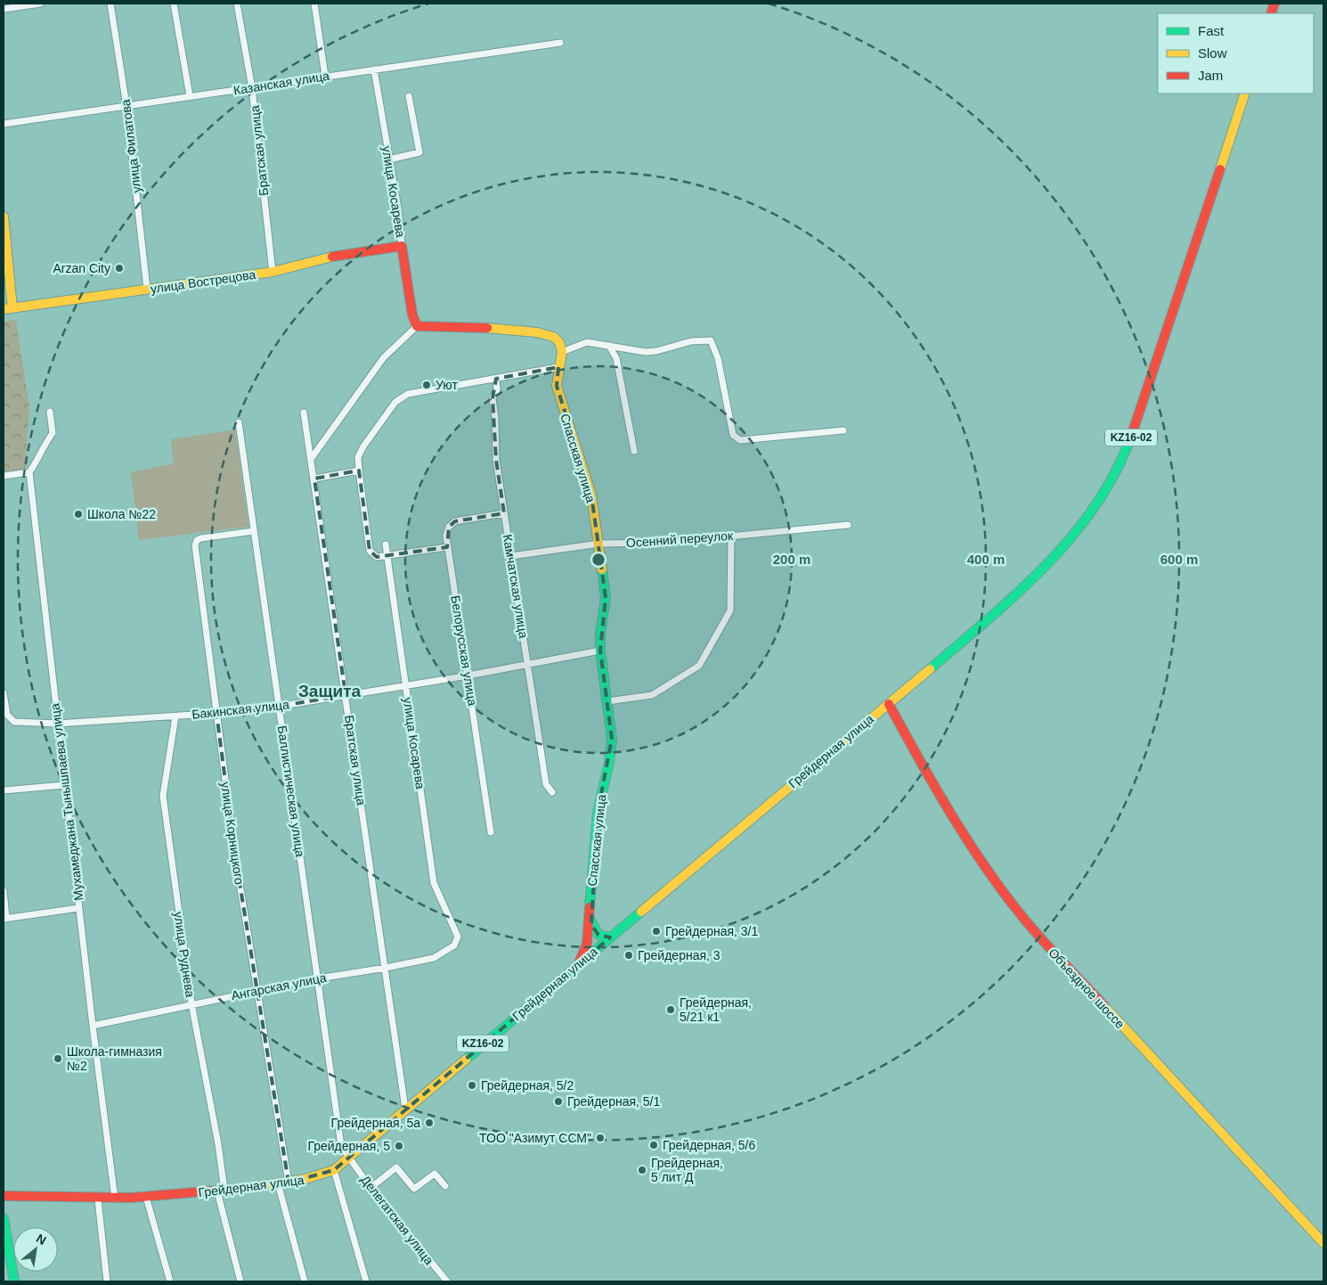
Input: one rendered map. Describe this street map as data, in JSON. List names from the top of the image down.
{
  "streets": {
    "main road": [
      "улица Косарева",
      "улица Вострецова",
      "KZ16-02",
      "Спасская улица",
      "Грейдерная улица",
      "Объездное шоссе"
    ],
    "street": [
      "Казанская улица",
      "улица Филатова",
      "Братская улица",
      "Осенний переулок",
      "Камчатская улица",
      "Белорусская улица",
      "Бакинская улица",
      "Баллистическая улица",
      "Мухамеджана Тынышпаева улица",
      "улица Корницкого",
      "улица Руднева",
      "Ангарская улица",
      "Делегатская улица"
    ]
  },
  "crossings": [
    ["Казанская улица", "улица Филатова"],
    ["Казанская улица", "Братская улица"],
    ["Казанская улица", "улица Косарева"],
    ["улица Филатова", "улица Вострецова"],
    ["Братская улица", "улица Вострецова"],
    ["Братская улица", "Бакинская улица"],
    ["Братская улица", "Грейдерная улица"],
    ["Братская улица", "Ангарская улица"],
    ["улица Косарева", "улица Вострецова"],
    ["улица Косарева", "Бакинская улица"],
    ["улица Косарева", "Ангарская улица"],
    ["KZ16-02", "Грейдерная улица"],
    ["KZ16-02", "Объездное шоссе"],
    ["Спасская улица", "Осенний переулок"],
    ["Спасская улица", "Бакинская улица"],
    ["Спасская улица", "Грейдерная улица"],
    ["Осенний переулок", "Камчатская улица"],
    ["Камчатская улица", "Белорусская улица"],
    ["Камчатская улица", "Бакинская улица"],
    ["Белорусская улица", "Бакинская улица"],
    ["Бакинская улица", "Баллистическая улица"],
    ["Бакинская улица", "Мухамеджана Тынышпаева улица"],
    ["Бакинская улица", "улица Корницкого"],
    ["Бакинская улица", "улица Руднева"],
    ["Грейдерная улица", "Баллистическая улица"],
    ["Грейдерная улица", "Мухамеджана Тынышпаева улица"],
    ["Грейдерная улица", "улица Корницкого"],
    ["Грейдерная улица", "улица Руднева"],
    ["Грейдерная улица", "Объездное шоссе"],
    ["Грейдерная улица", "Делегатская улица"],
    ["Баллистическая улица", "улица Корницкого"],
    ["Баллистическая улица", "Ангарская улица"],
    ["Баллистическая улица", "Делегатская улица"],
    ["Мухамеджана Тынышпаева улица", "Ангарская улица"],
    ["улица Корницкого", "Ангарская улица"],
    ["улица Руднева", "Ангарская улица"]
  ],
  "districts": ["Защита"],
  "places": [
    "Arzan City",
    "Уют",
    "Школа №22",
    "Грейдерная, 3/1",
    "Грейдерная, 3",
    "Грейдерная, 5/21 к1",
    "Школа-гимназия №2",
    "Грейдерная, 5/2",
    "Грейдерная, 5/1",
    "Грейдерная, 5а",
    "ТОО \"Азимут ССМ\"",
    "Грейдерная, 5/6",
    "Грейдерная, 5",
    "Грейдерная, 5 лит Д"
  ],
  "legend": ["Fast", "Slow", "Jam"],
  "north": "top right",
  "rings": ["200 m", "400 m", "600 m"]
}
